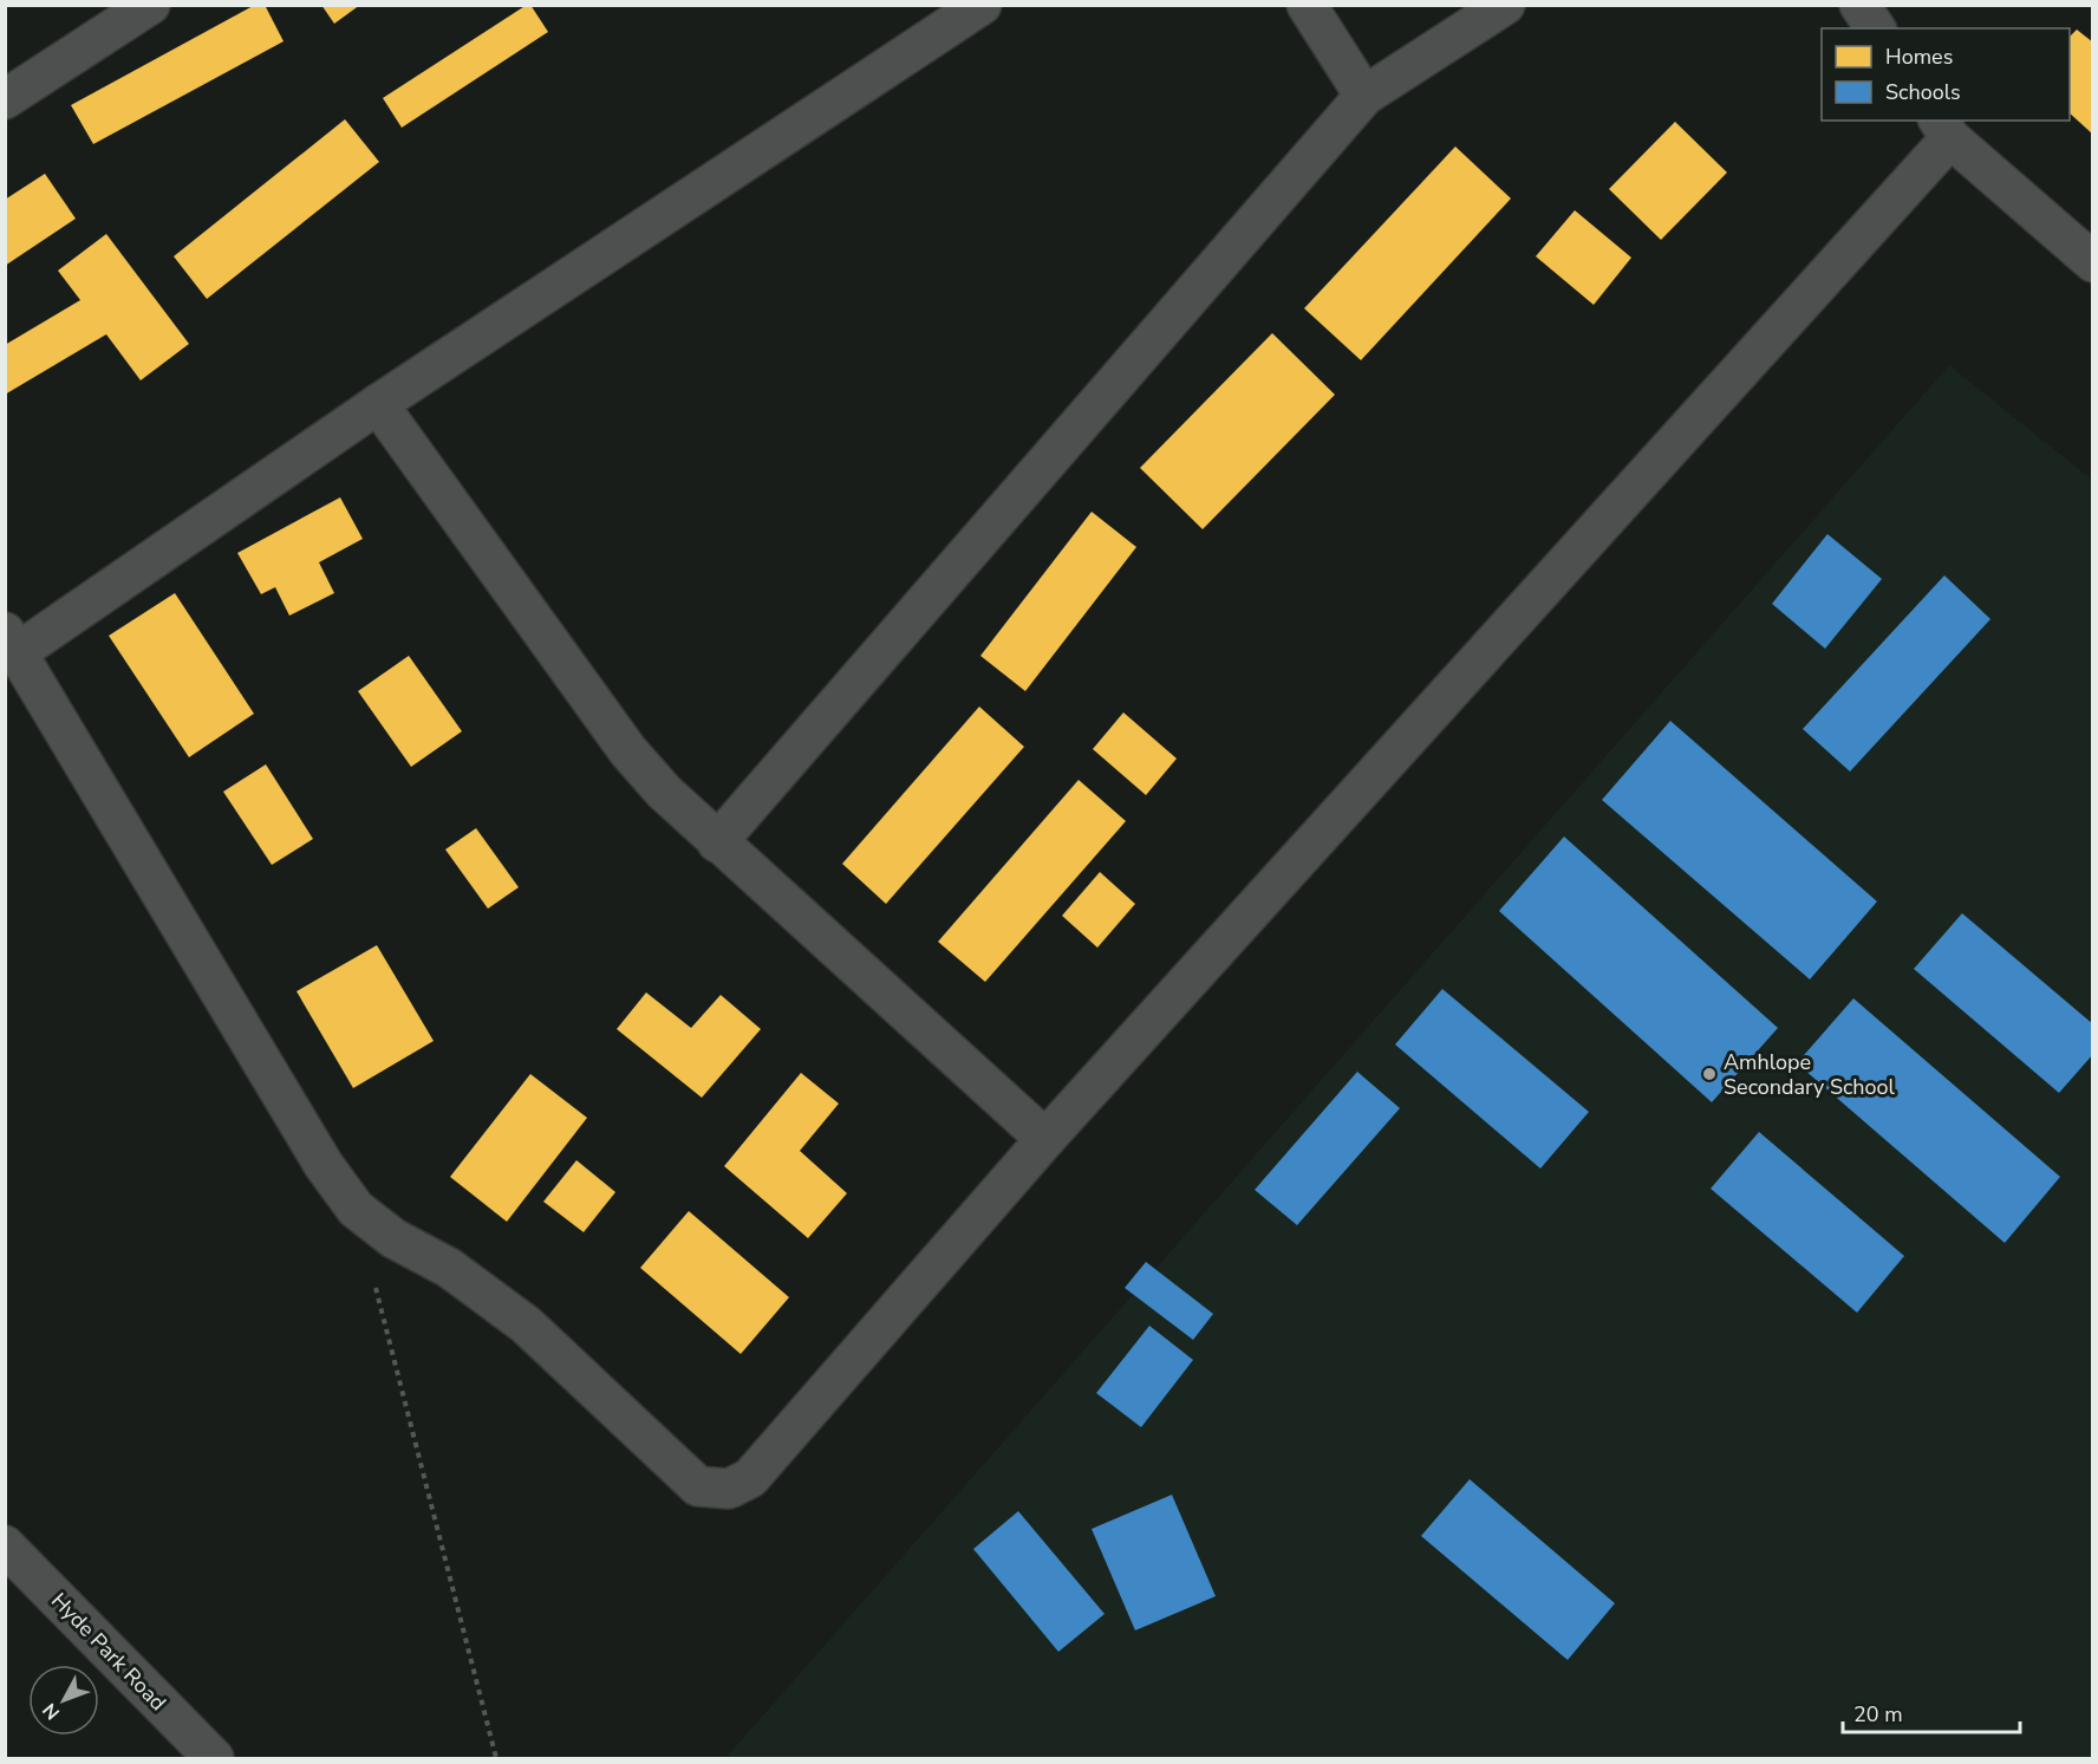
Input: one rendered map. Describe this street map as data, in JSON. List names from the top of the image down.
{
  "streets": {
    "street": ["Hyde Park Road"]
  },
  "places": ["Amhlope Secondary School"],
  "legend": ["Homes", "Schools"],
  "scale_bar": "20 m",
  "north": "bottom left"
}
